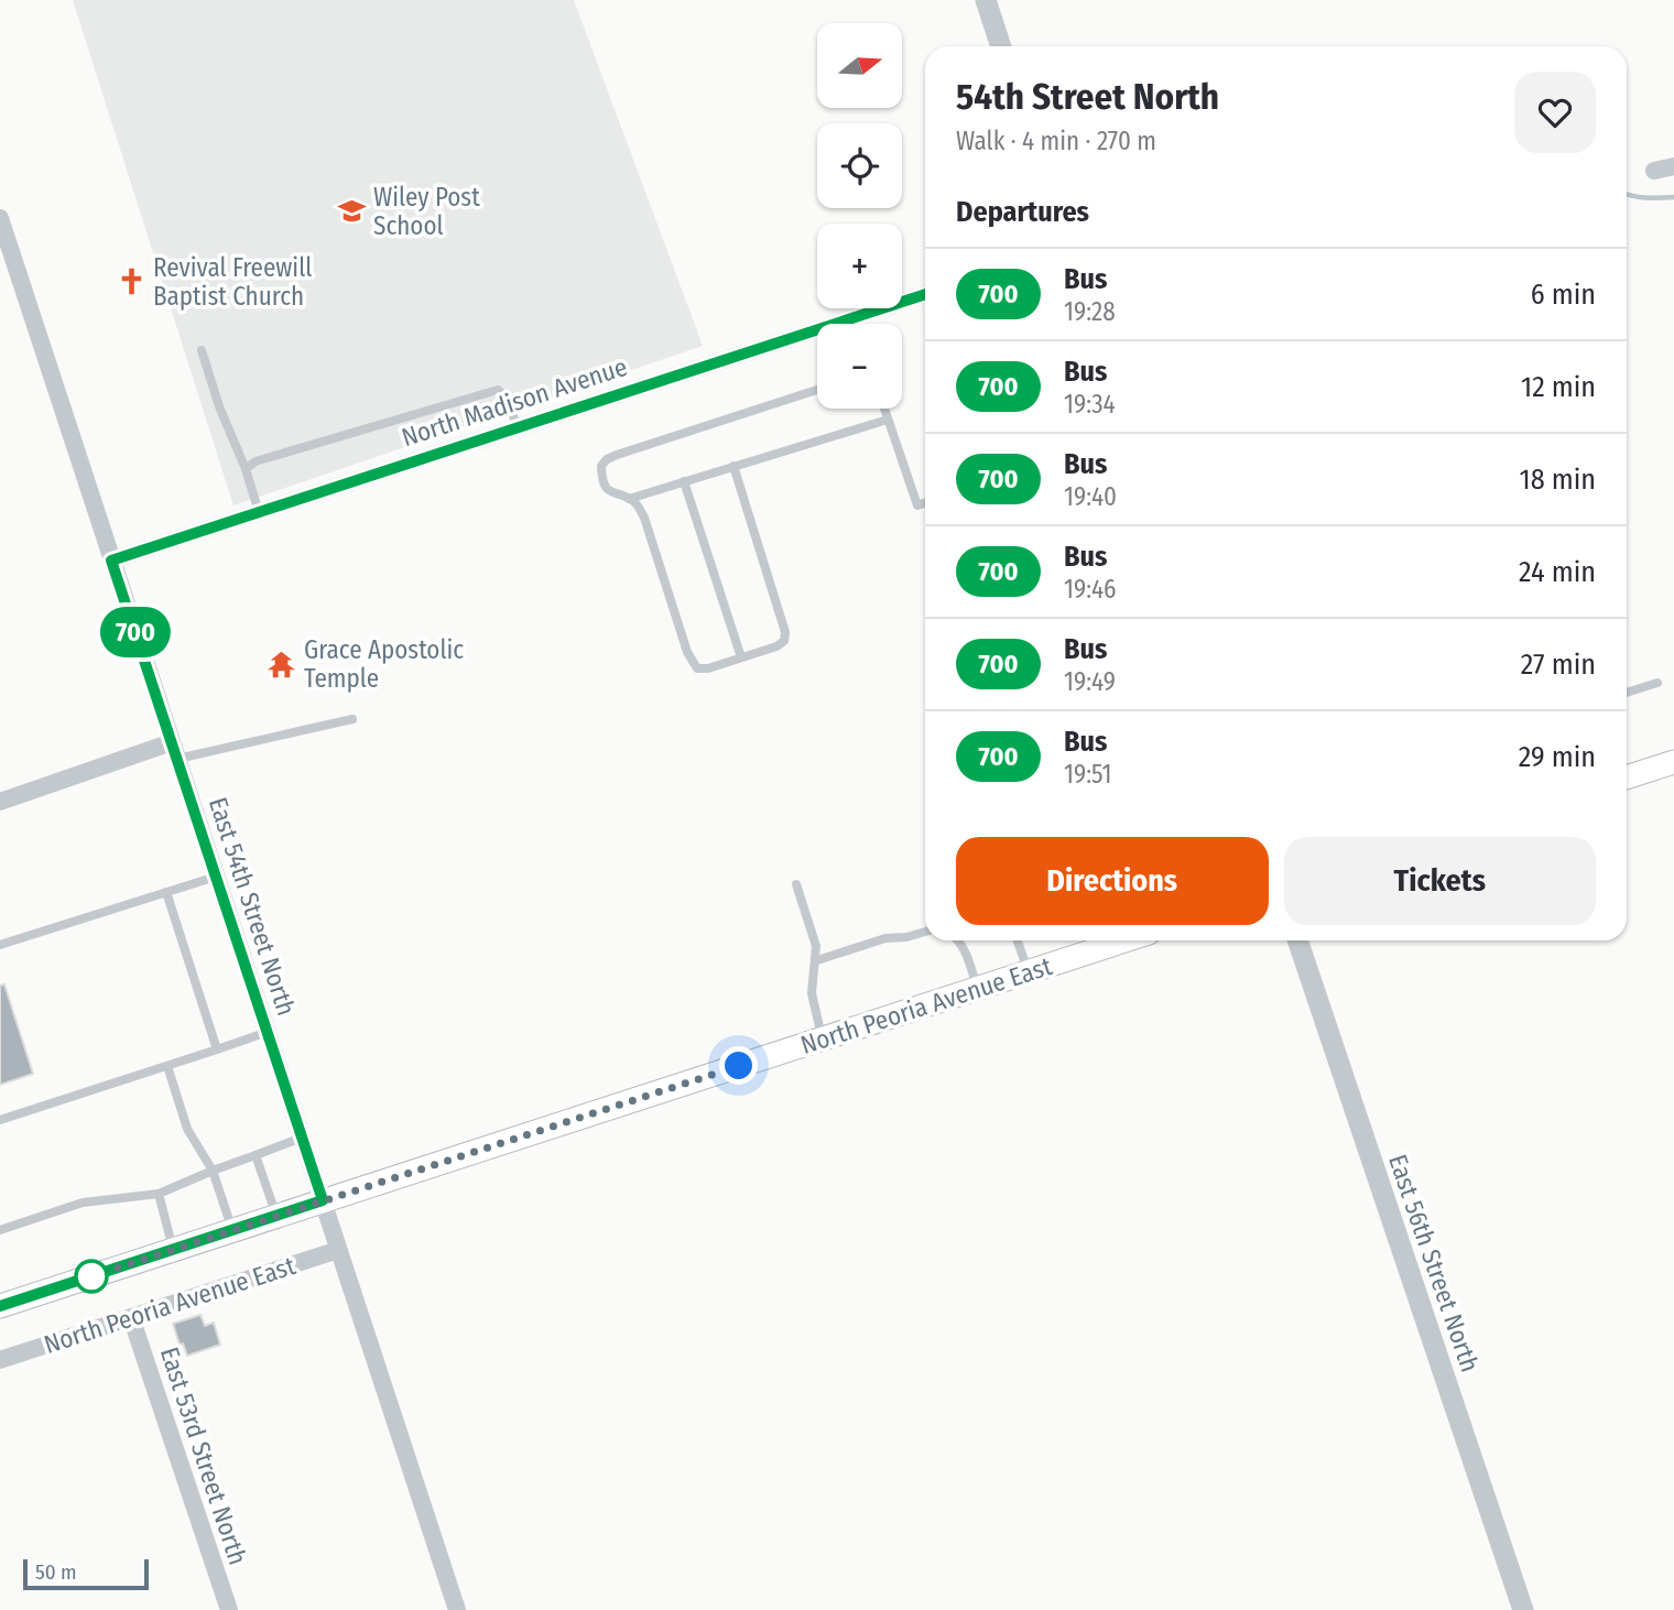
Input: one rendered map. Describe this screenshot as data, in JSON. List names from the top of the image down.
{
  "streets": {
    "main road": ["North Peoria Avenue East"],
    "street": [
      "North Madison Avenue",
      "East 54th Street North",
      "East 56th Street North",
      "East 53rd Street North"
    ]
  },
  "crossings": [
    ["North Madison Avenue", "East 54th Street North"],
    ["East 54th Street North", "North Peoria Avenue East"],
    ["North Peoria Avenue East", "East 53rd Street North"]
  ],
  "places": {
    "school or university": ["Wiley Post School"],
    "church": ["Revival Freewill Baptist Church"],
    "temple": ["Grace Apostolic Temple"]
  },
  "lines": ["bus line 700"],
  "scale_bar": "50 m",
  "north": "right",
  "page": {
    "on_map": "700",
    "map_buttons": ["+", "−"],
    "heading": [
      ["54th Street North", "Walk · 4 min · 270 m"],
      "Departures"
    ],
    "list": [
      {
        "mark": "700",
        "name": "Bus",
        "note": "19:28",
        "value": "6 min"
      },
      {
        "mark": "700",
        "name": "Bus",
        "note": "19:34",
        "value": "12 min"
      },
      {
        "mark": "700",
        "name": "Bus",
        "note": "19:40",
        "value": "18 min"
      },
      {
        "mark": "700",
        "name": "Bus",
        "note": "19:46",
        "value": "24 min"
      },
      {
        "mark": "700",
        "name": "Bus",
        "note": "19:49",
        "value": "27 min"
      },
      {
        "mark": "700",
        "name": "Bus",
        "note": "19:51",
        "value": "29 min"
      }
    ],
    "buttons": ["Directions", "Tickets"],
    "scale": "50 m"
  }
}
